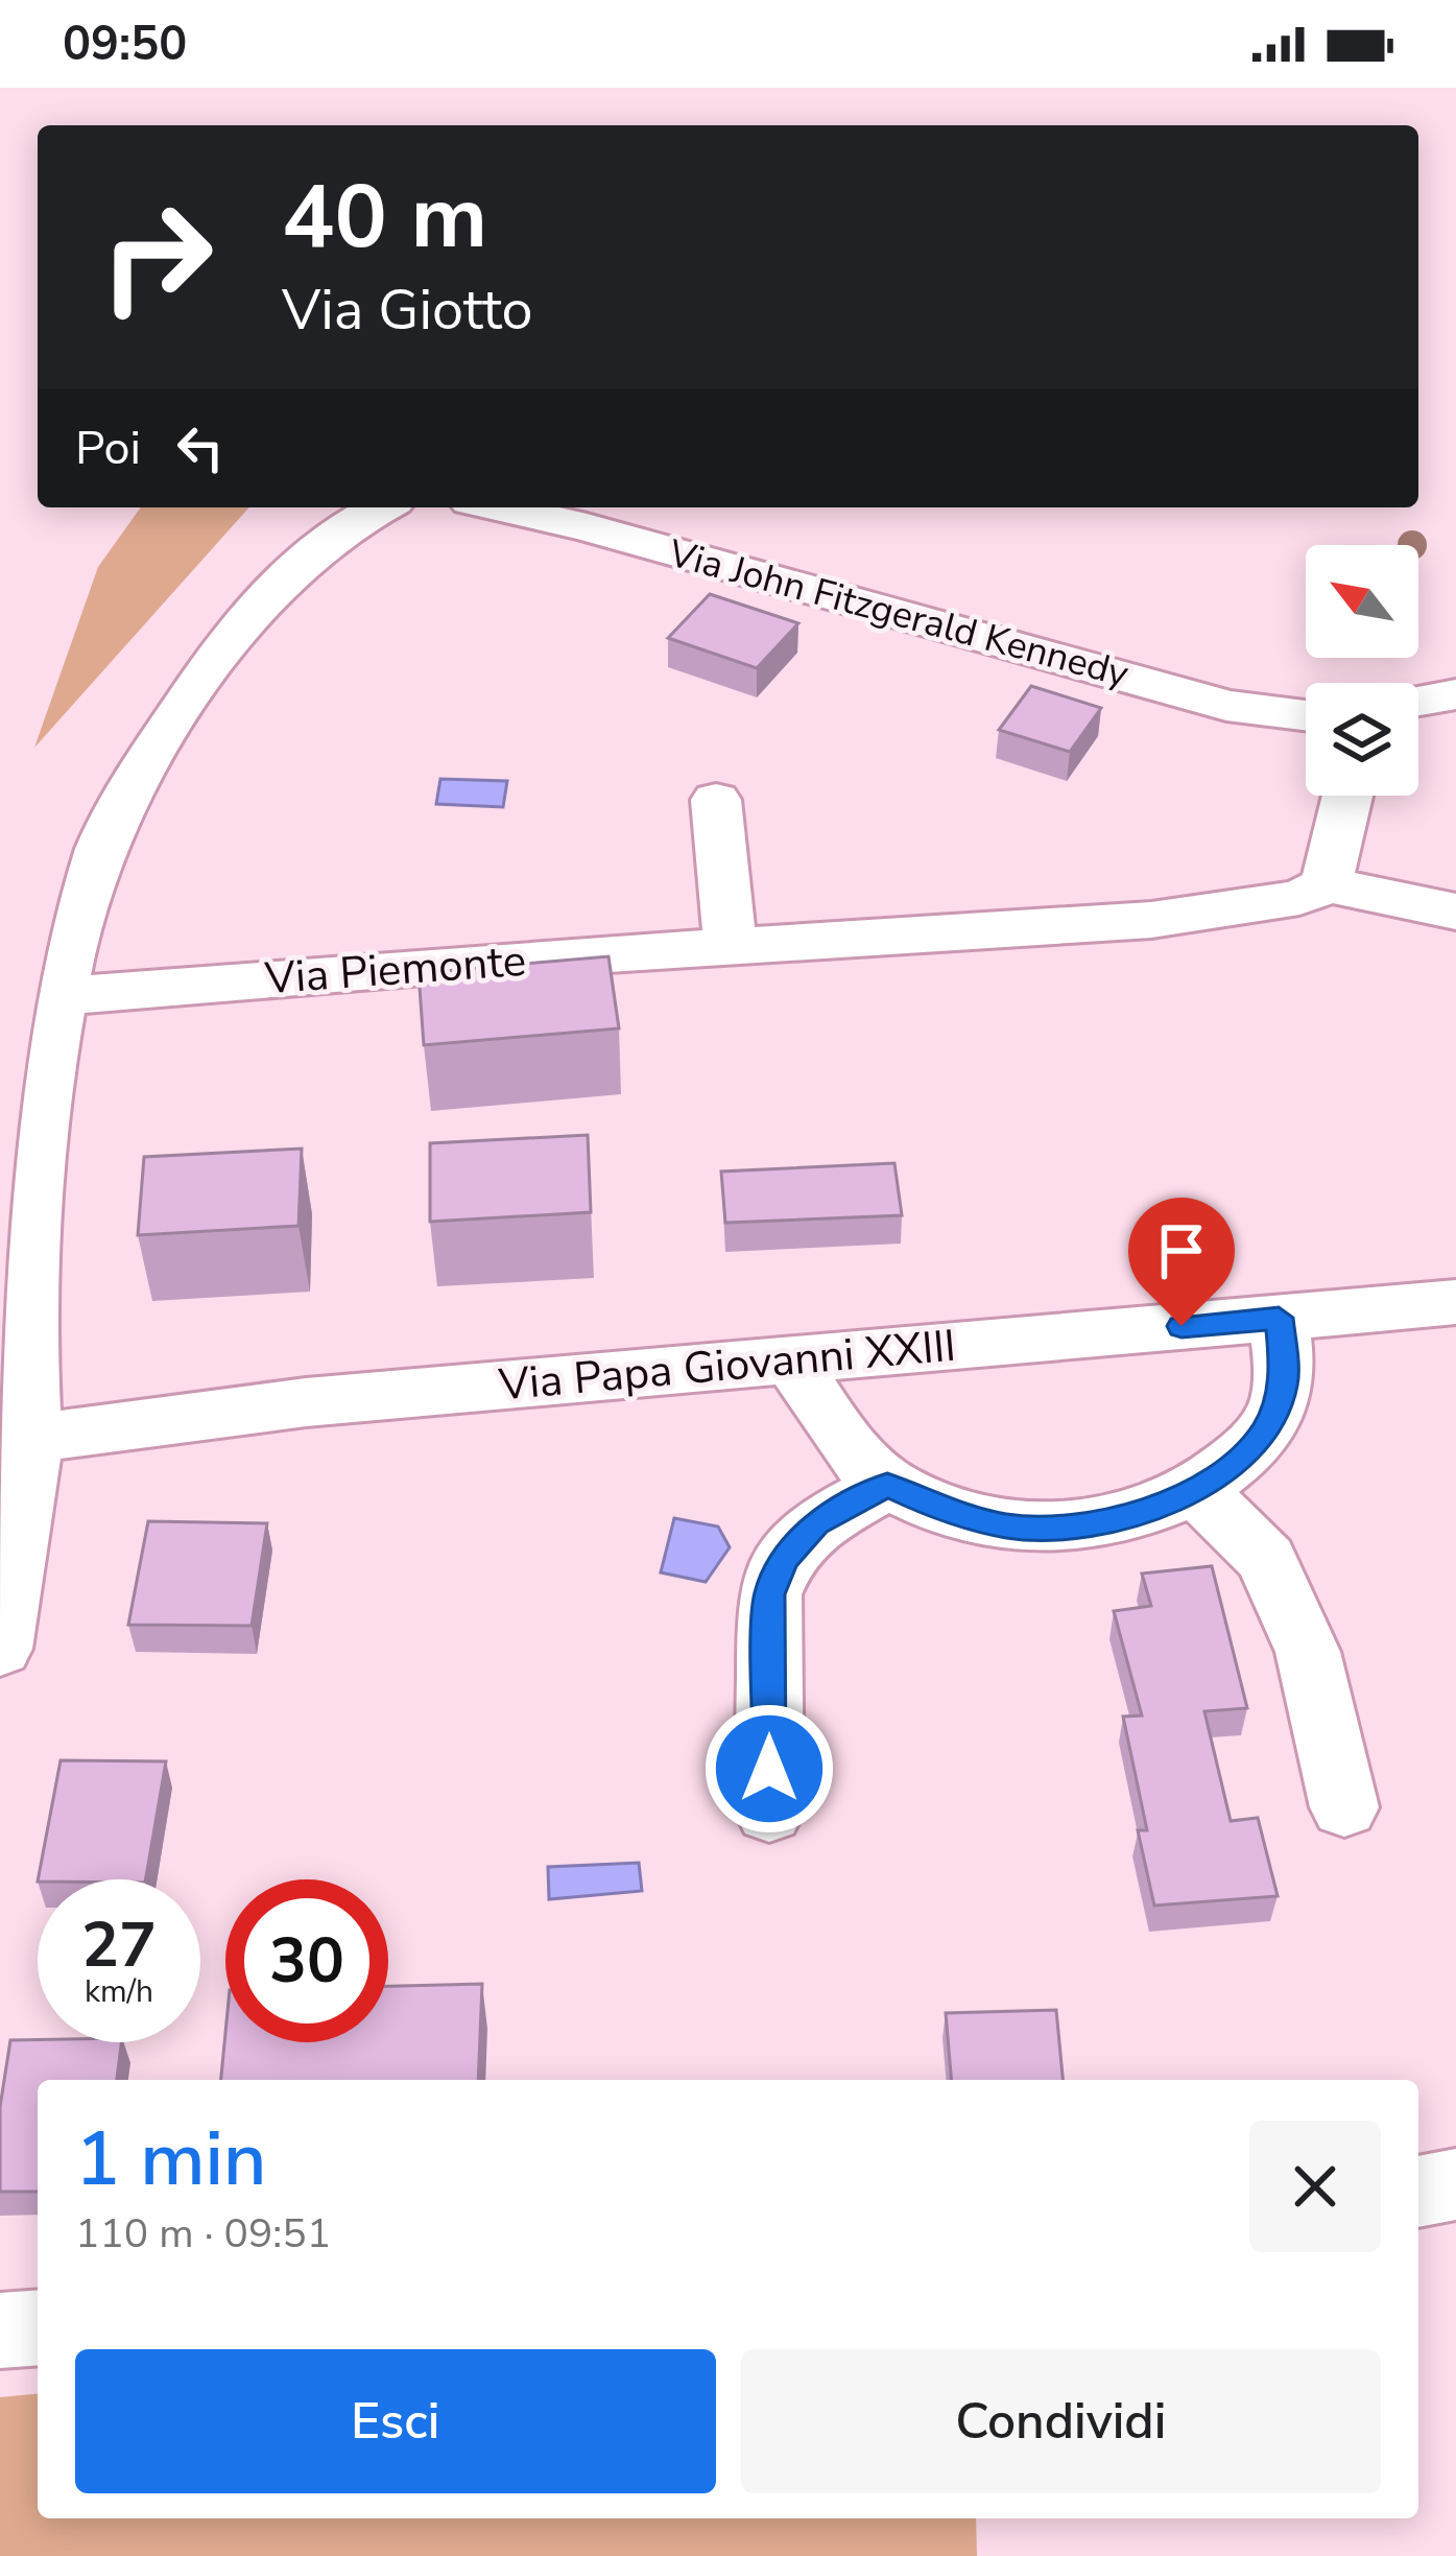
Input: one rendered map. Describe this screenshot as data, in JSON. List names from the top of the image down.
{
  "streets": {
    "street": ["Via John Fitzgerald Kennedy", "Via Piemonte", "Via Papa Giovanni XXIII"]
  },
  "north": "top left",
  "page": {
    "status": "09:50",
    "turn": ["40 m", "Via Giotto"],
    "then": "Poi",
    "speed": "27 km/h",
    "limit": "30",
    "heading": ["1 min", "110 m · 09:51"],
    "buttons": ["Esci", "Condividi"]
  }
}
